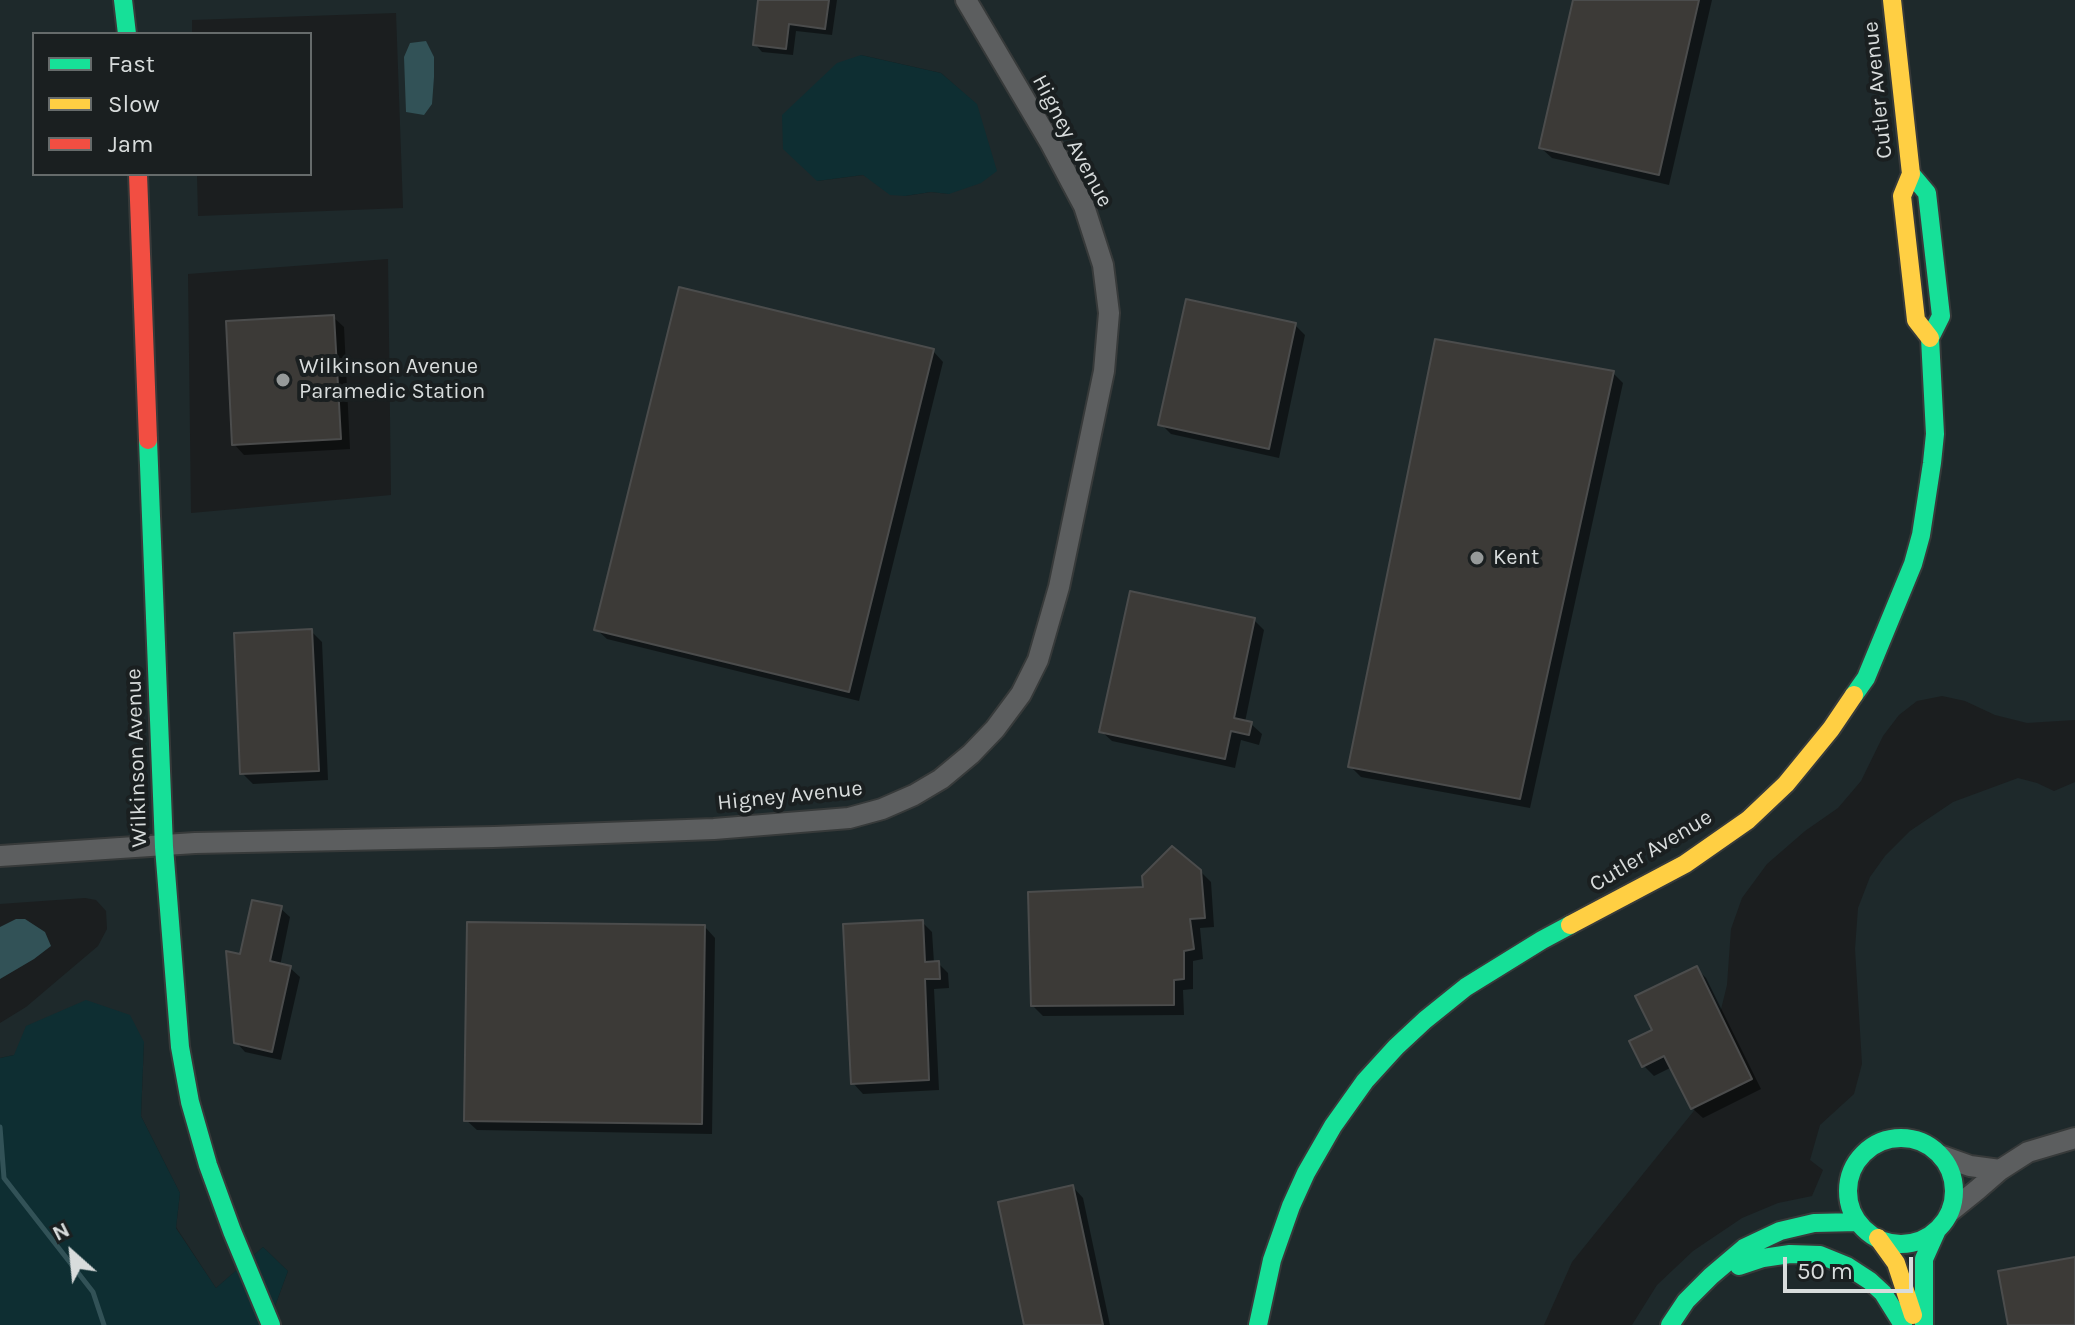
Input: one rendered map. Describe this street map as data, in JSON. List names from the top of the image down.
{
  "streets": {
    "street": ["Cutler Avenue", "Higney Avenue", "Wilkinson Avenue"]
  },
  "crossings": [
    ["Higney Avenue", "Wilkinson Avenue"]
  ],
  "places": ["Wilkinson Avenue Paramedic Station", "Kent"],
  "legend": ["Fast", "Slow", "Jam"],
  "scale_bar": "50 m",
  "north": "top left"
}
